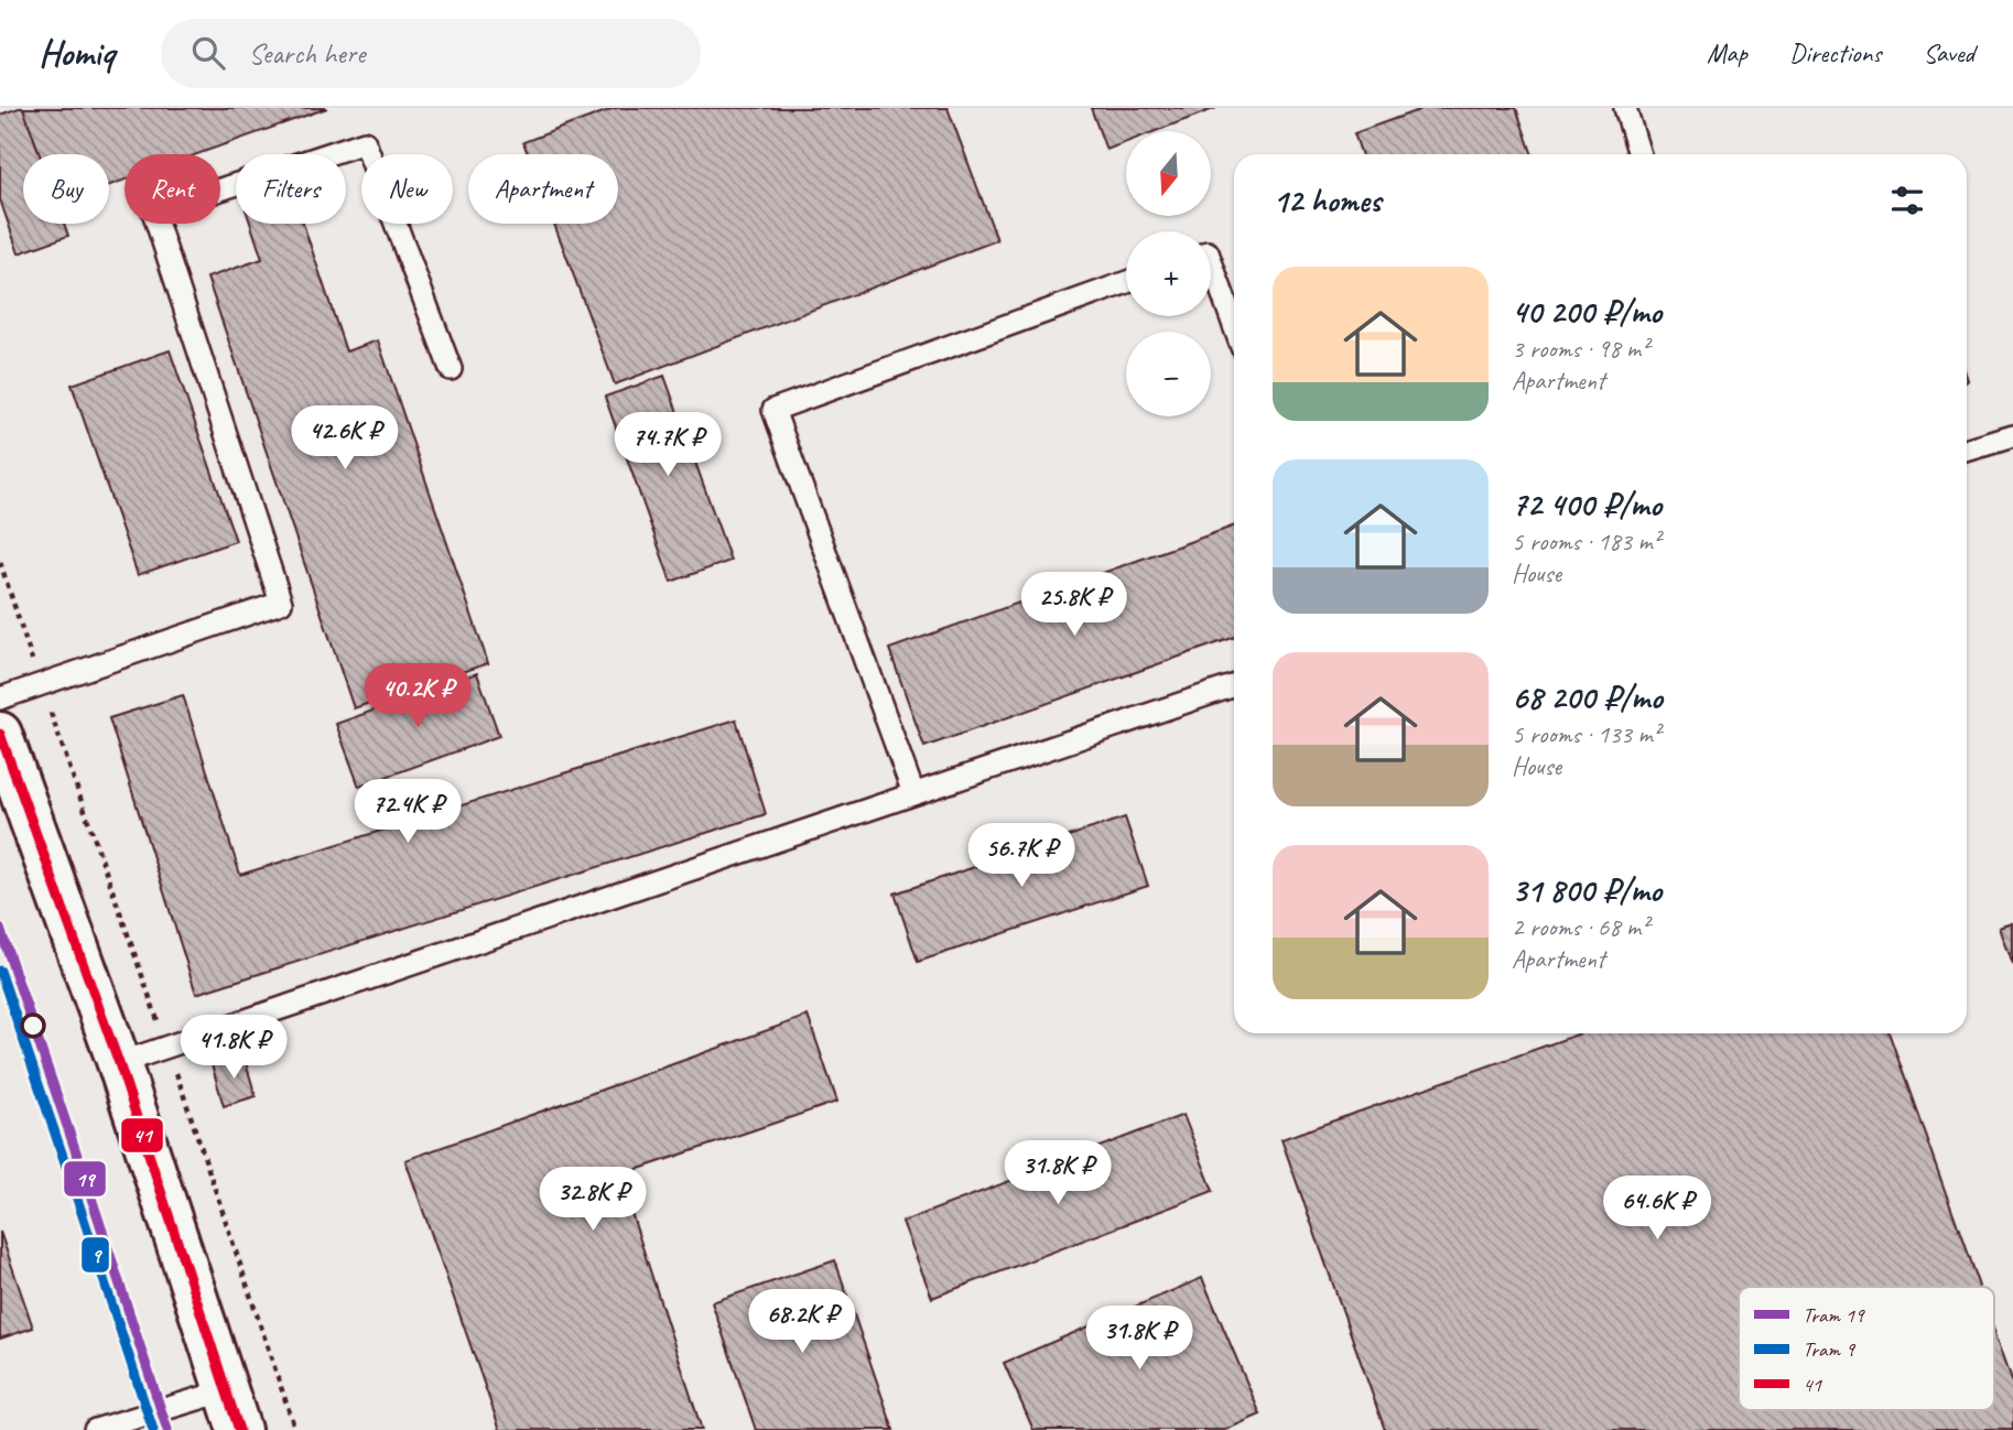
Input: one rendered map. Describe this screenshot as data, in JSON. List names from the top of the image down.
{
  "lines": ["transit line 41", "tram line 19", "tram line 9"],
  "legend": ["Tram 19", "Tram 9", "41"],
  "north": "bottom",
  "page": {
    "header": "Homiq",
    "search": "Search here",
    "nav": ["Map", "Directions", "Saved"],
    "map_buttons": ["+", "−"],
    "chip": [
      "Buy",
      "Rent",
      "Filters",
      "New",
      "Apartment"
    ],
    "heading": "12 homes",
    "list": [
      {
        "name": "40 200 ₽/mo",
        "note": "3 rooms · 98 m² · Apartment"
      },
      {
        "name": "72 400 ₽/mo",
        "note": "5 rooms · 183 m² · House"
      },
      {
        "name": "68 200 ₽/mo",
        "note": "5 rooms · 133 m² · House"
      },
      {
        "name": "31 800 ₽/mo",
        "note": "2 rooms · 68 m² · Apartment"
      }
    ],
    "price": [
      "42.6K ₽",
      "74.7K ₽",
      "25.8K ₽",
      "40.2K ₽",
      "72.4K ₽",
      "56.7K ₽",
      "41.8K ₽",
      "31.8K ₽",
      "32.8K ₽",
      "64.6K ₽",
      "68.2K ₽",
      "31.8K ₽"
    ]
  }
}
